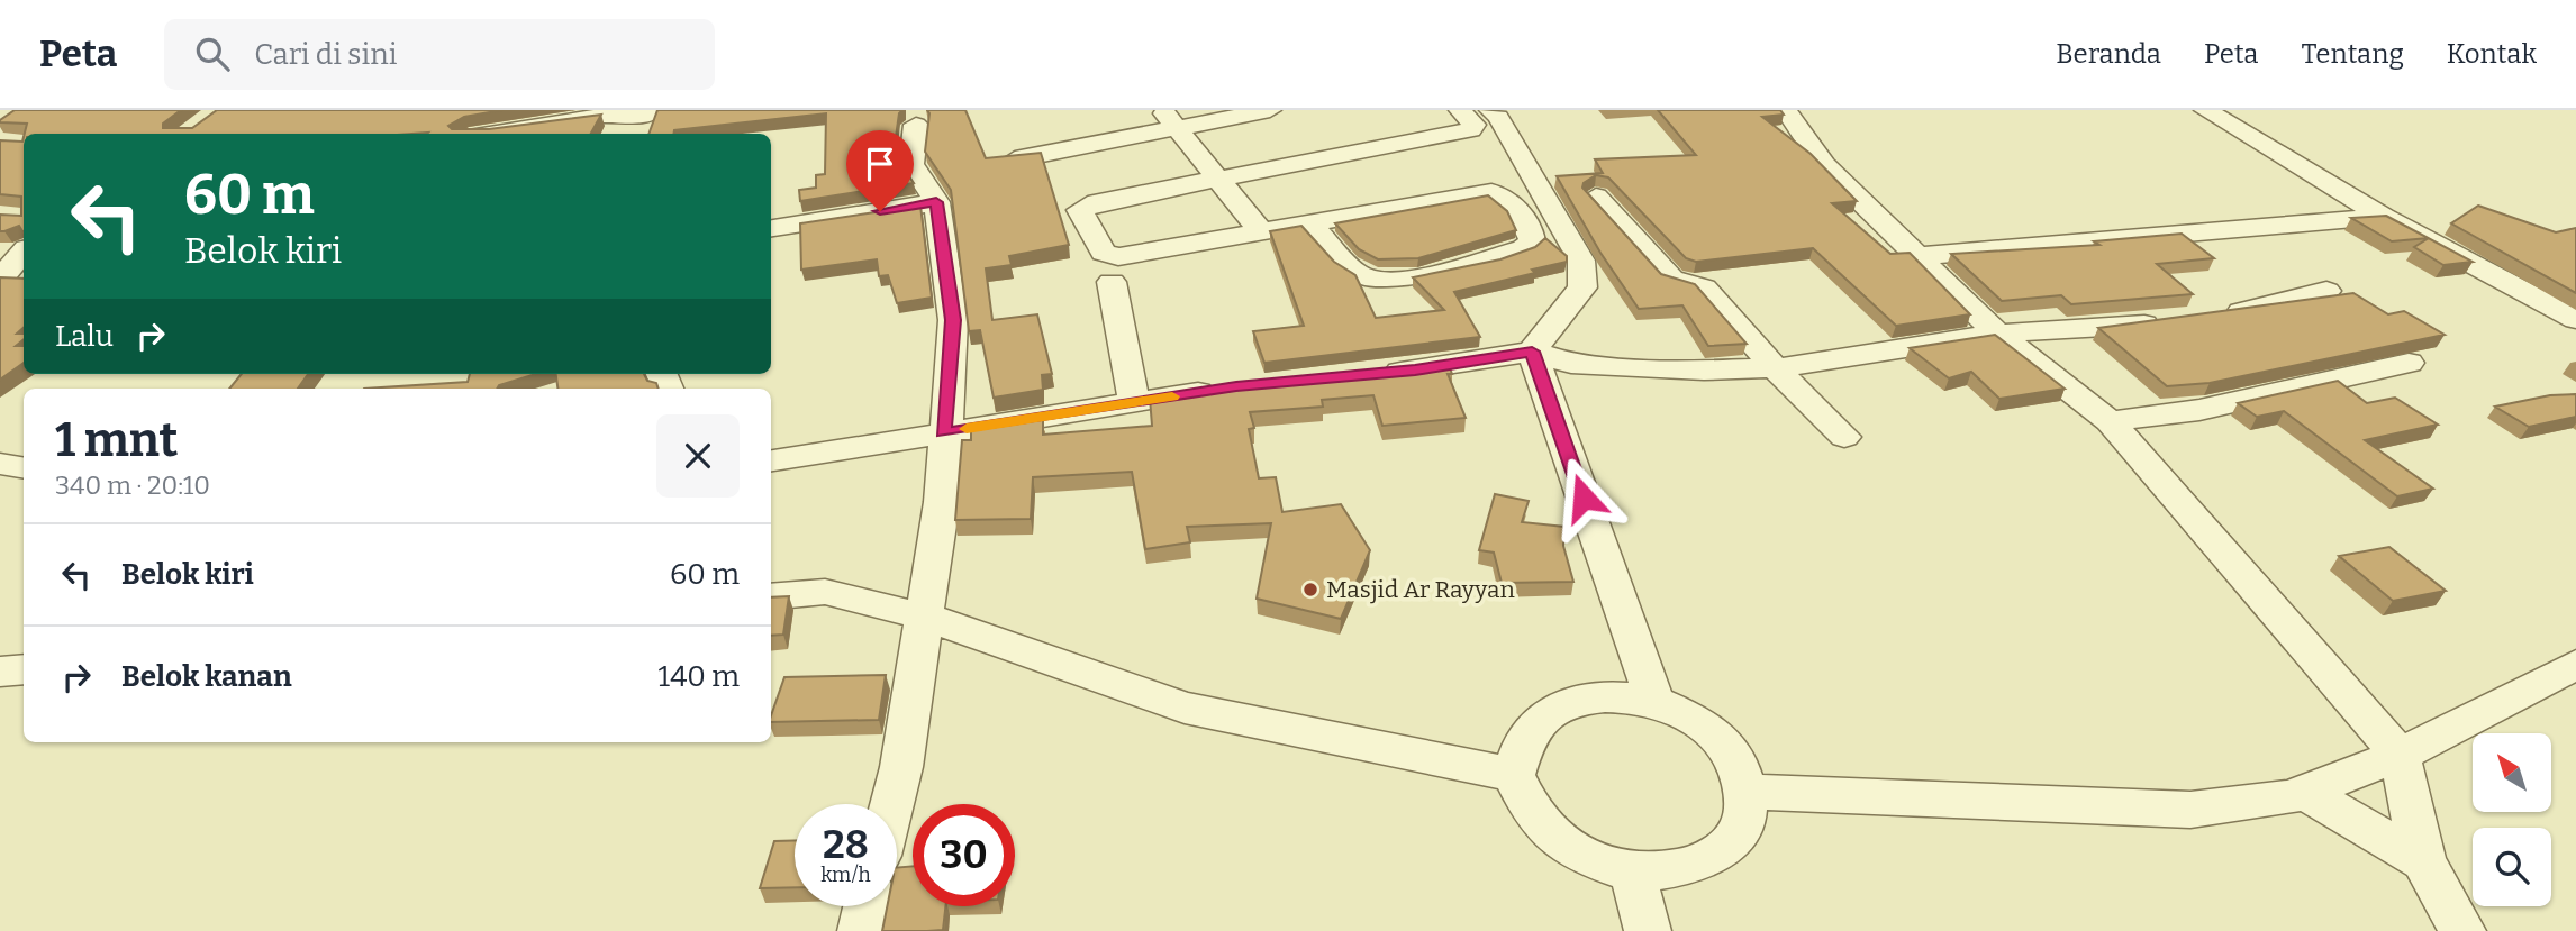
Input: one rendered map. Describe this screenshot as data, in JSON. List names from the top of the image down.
{
  "places": ["Masjid Ar Rayyan"],
  "north": "top left",
  "page": {
    "header": "Peta",
    "search": "Cari di sini",
    "nav": [
      "Beranda",
      "Peta",
      "Tentang",
      "Kontak"
    ],
    "turn": ["60 m", "Belok kiri"],
    "then": "Lalu",
    "heading": ["1 mnt", "340 m · 20:10"],
    "list": [
      {
        "name": "Belok kiri",
        "value": "60 m"
      },
      {
        "name": "Belok kanan",
        "value": "140 m"
      }
    ],
    "speed": "28 km/h",
    "limit": "30"
  }
}
